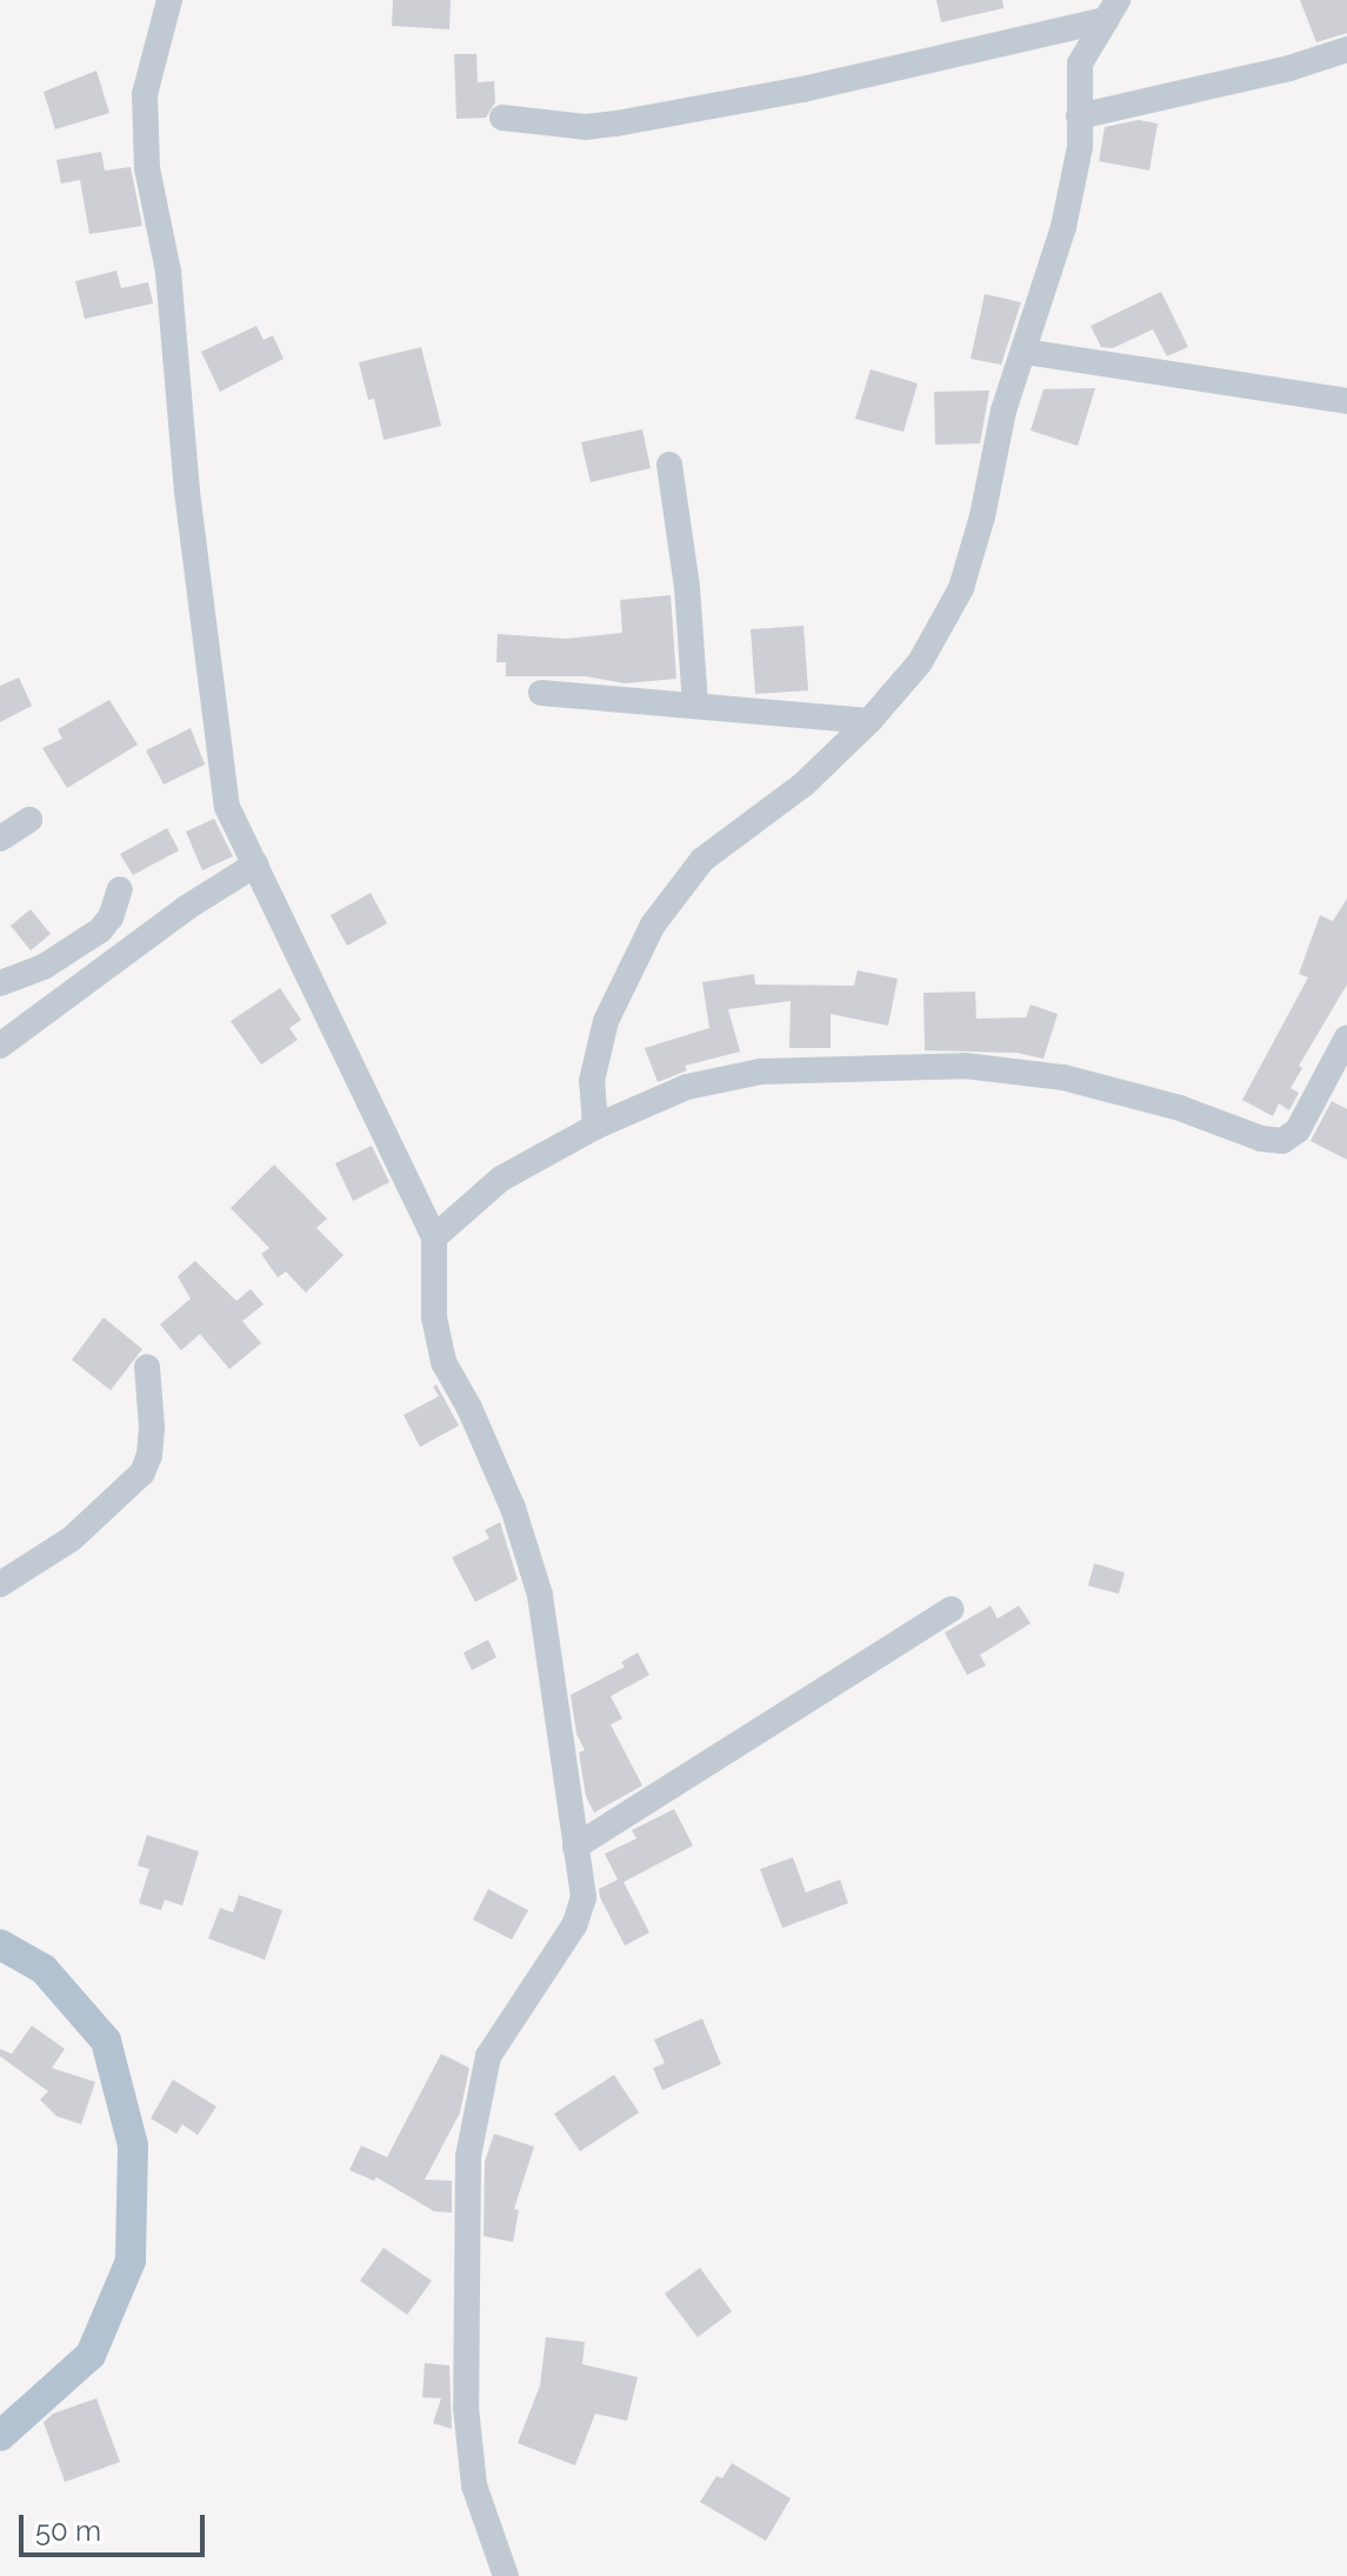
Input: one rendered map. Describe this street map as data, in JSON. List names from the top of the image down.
{
  "scale_bar": "50 m"
}
